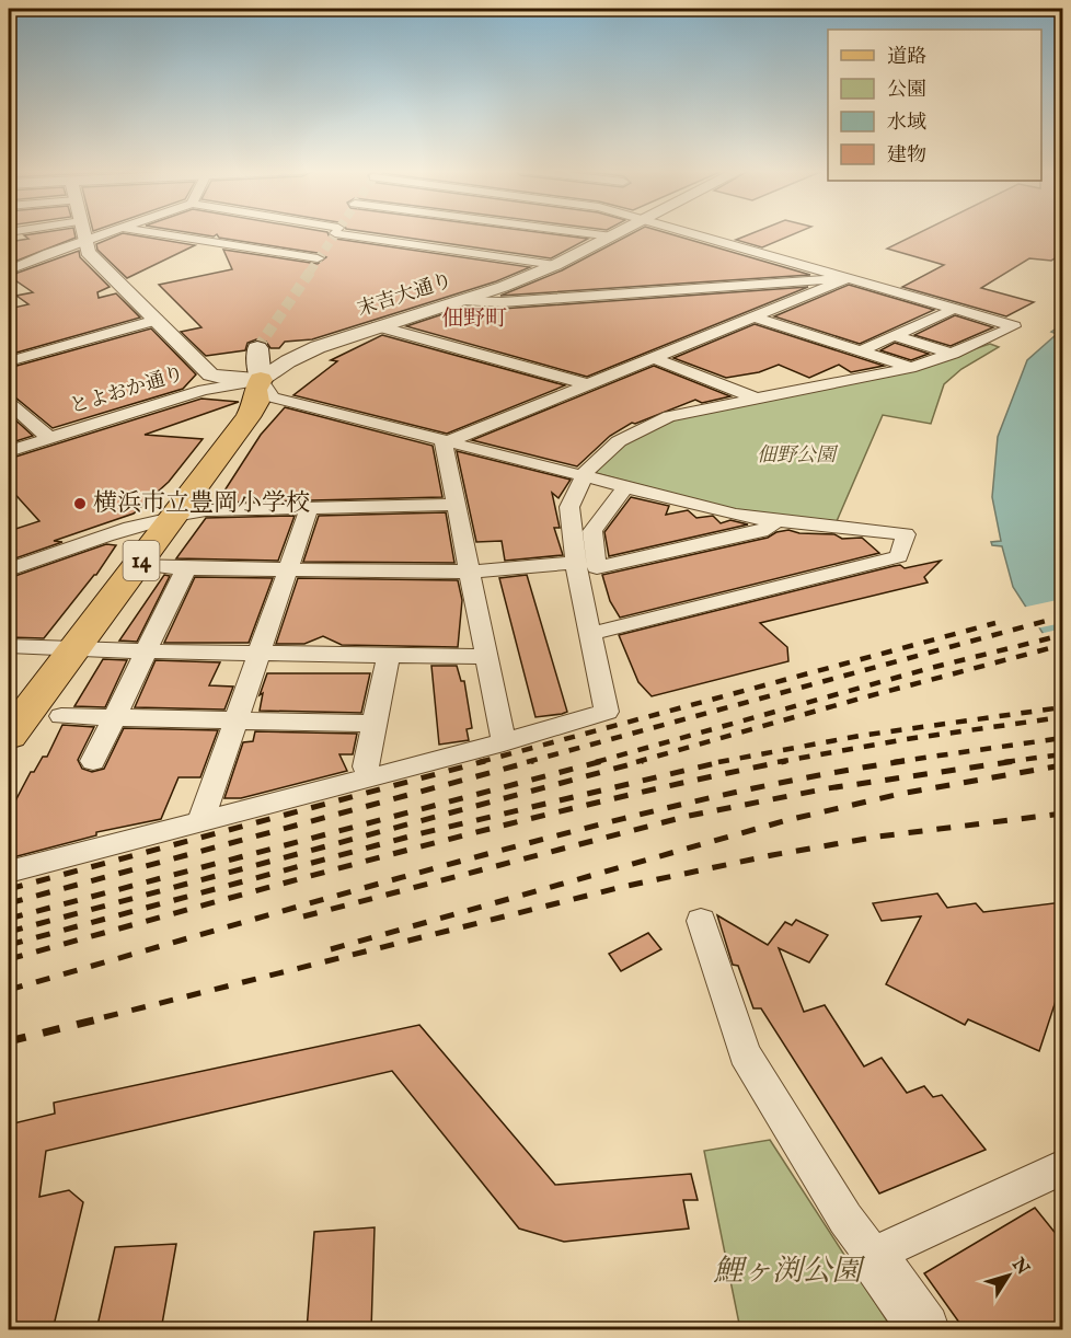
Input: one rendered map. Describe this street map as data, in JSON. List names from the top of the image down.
{
  "streets": {
    "main road": ["14"],
    "street": ["末吉大通り", "とよおか通り"]
  },
  "crossings": [
    ["末吉大通り", "とよおか通り"],
    ["末吉大通り", "14"],
    ["とよおか通り", "14"]
  ],
  "districts": ["佃野町"],
  "parks": ["佃野公園", "鯉ヶ渕公園"],
  "places": ["横浜市立豊岡小学校"],
  "legend": [
    "道路",
    "公園",
    "水域",
    "建物"
  ],
  "north": "top right"
}
